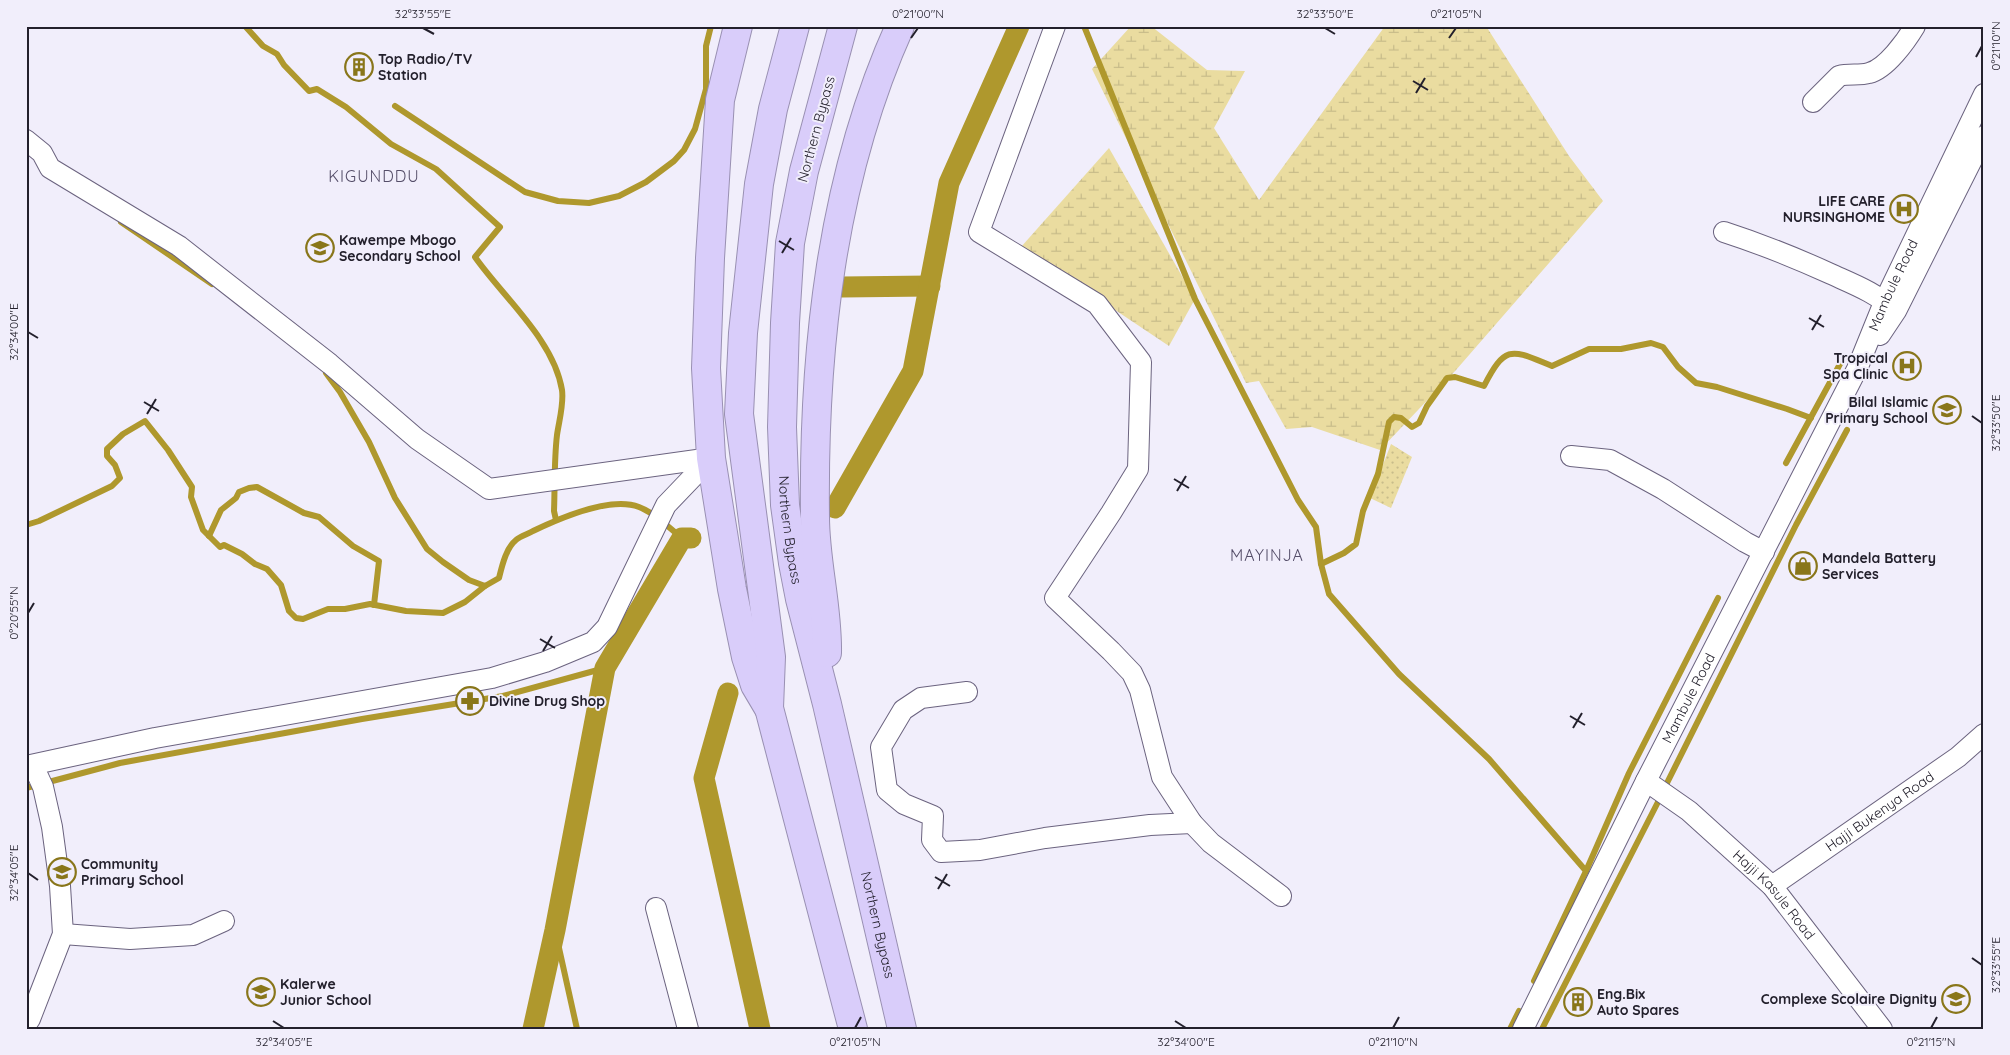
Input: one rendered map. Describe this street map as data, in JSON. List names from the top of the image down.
{
  "streets": {
    "highway": ["Northern Bypass"],
    "street": ["Mambule Road", "Hajji Bukenya Road", "Hajji Kasule Road"]
  },
  "crossings": [
    ["Mambule Road", "Hajji Kasule Road"],
    ["Hajji Bukenya Road", "Hajji Kasule Road"]
  ],
  "districts": ["KIGUNDDU", "MAYINJA"],
  "places": {
    "building": ["Top Radio/TV Station", "Eng.Bix Auto Spares"],
    "hospital": ["LIFE CARE NURSINGHOME", "Tropical Spa Clinic"],
    "school or university": [
      "Kawempe Mbogo Secondary School",
      "Bilal Islamic Primary School",
      "Community Primary School",
      "Kalerwe Junior School",
      "Complexe Scolaire Dignity"
    ],
    "shop": ["Mandela Battery Services"],
    "pharmacy": ["Divine Drug Shop"]
  },
  "coordinates": [
    "32°33'55\"E",
    "0°21'00\"N",
    "32°33'50\"E",
    "0°21'05\"N",
    "0°21'10\"N",
    "32°34'00\"E",
    "0°20'55\"N",
    "32°34'05\"E",
    "0°21'15\"N"
  ]
}
